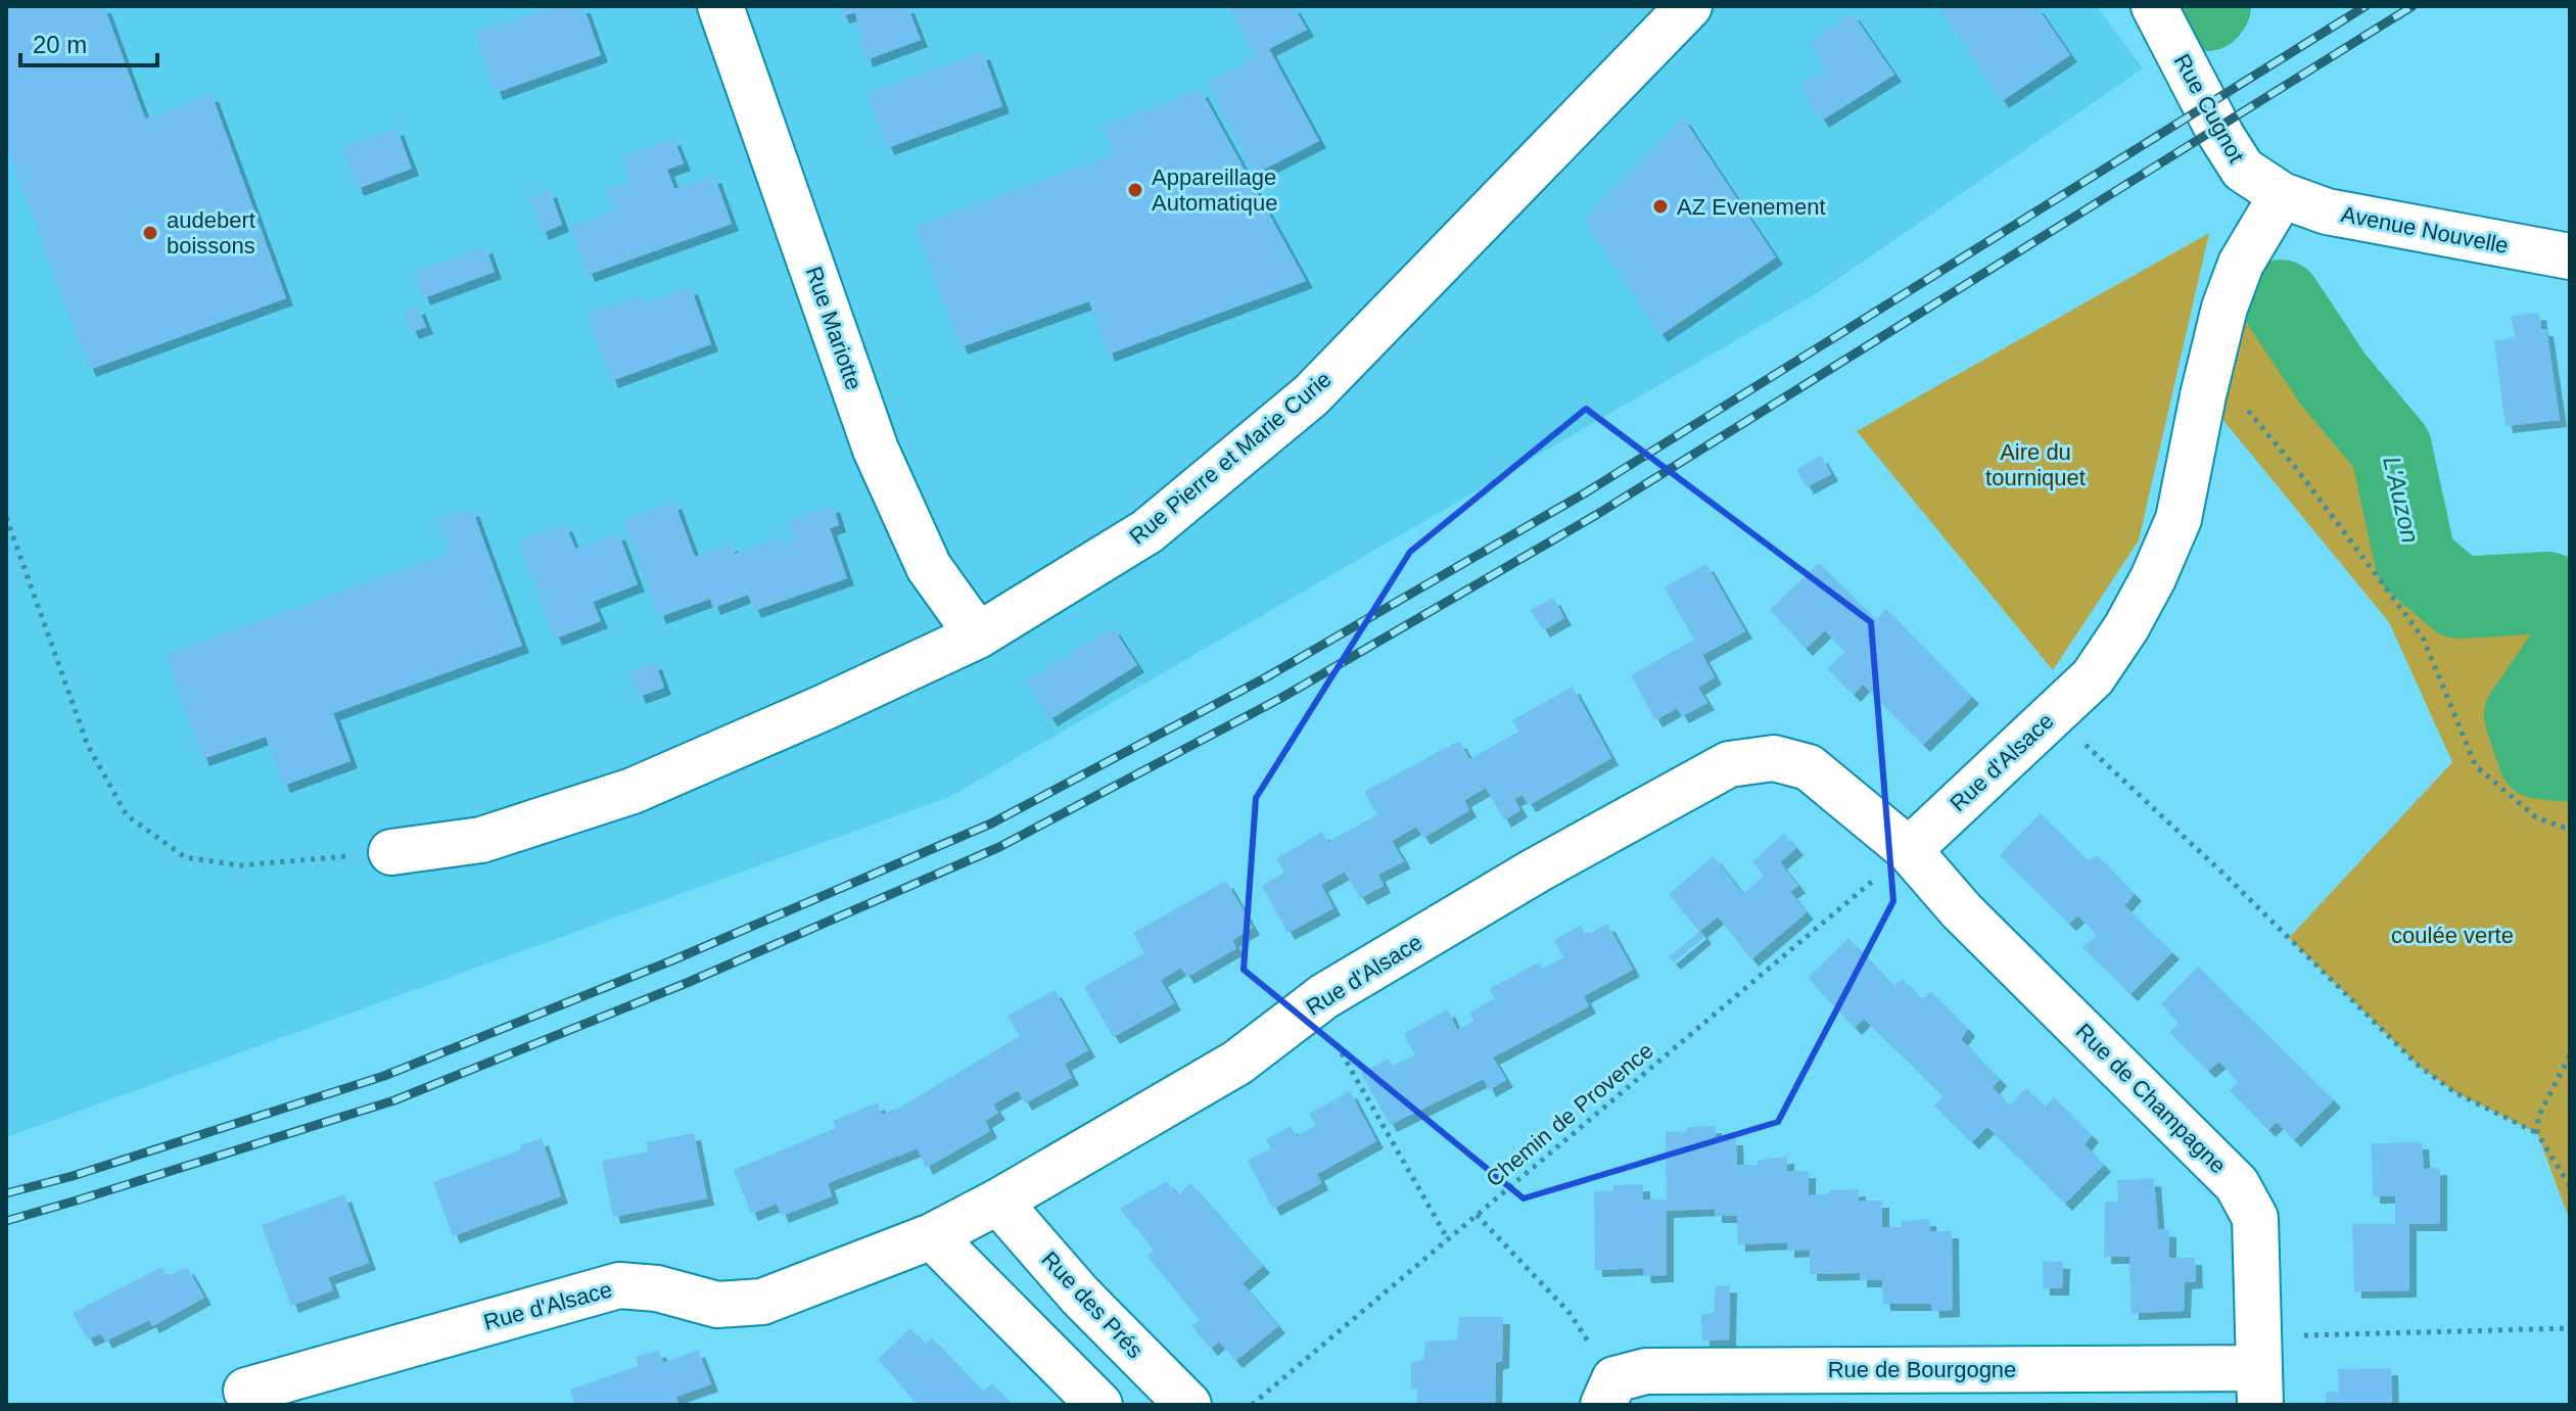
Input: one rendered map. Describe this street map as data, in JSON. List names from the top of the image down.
{
  "streets": {
    "street": [
      "Rue Cugnot",
      "Avenue Nouvelle",
      "Rue Mariotte",
      "Rue Pierre et Marie Curie",
      "Rue d'Alsace",
      "Rue de Champagne",
      "Rue des Prés",
      "Rue de Bourgogne"
    ],
    "path": ["Chemin de Provence"]
  },
  "crossings": [
    ["Rue Cugnot", "Avenue Nouvelle"],
    ["Rue Mariotte", "Rue Pierre et Marie Curie"],
    ["Rue d'Alsace", "Rue de Champagne"],
    ["Rue d'Alsace", "Chemin de Provence"],
    ["Rue d'Alsace", "Rue des Prés"],
    ["Rue de Champagne", "Chemin de Provence"],
    ["Rue de Champagne", "Rue de Bourgogne"]
  ],
  "water": ["L'Auzon"],
  "parks": ["Aire du tourniquet", "coulée verte"],
  "places": ["Appareillage Automatique", "AZ Evenement", "audebert boissons"],
  "scale_bar": "20 m"
}
